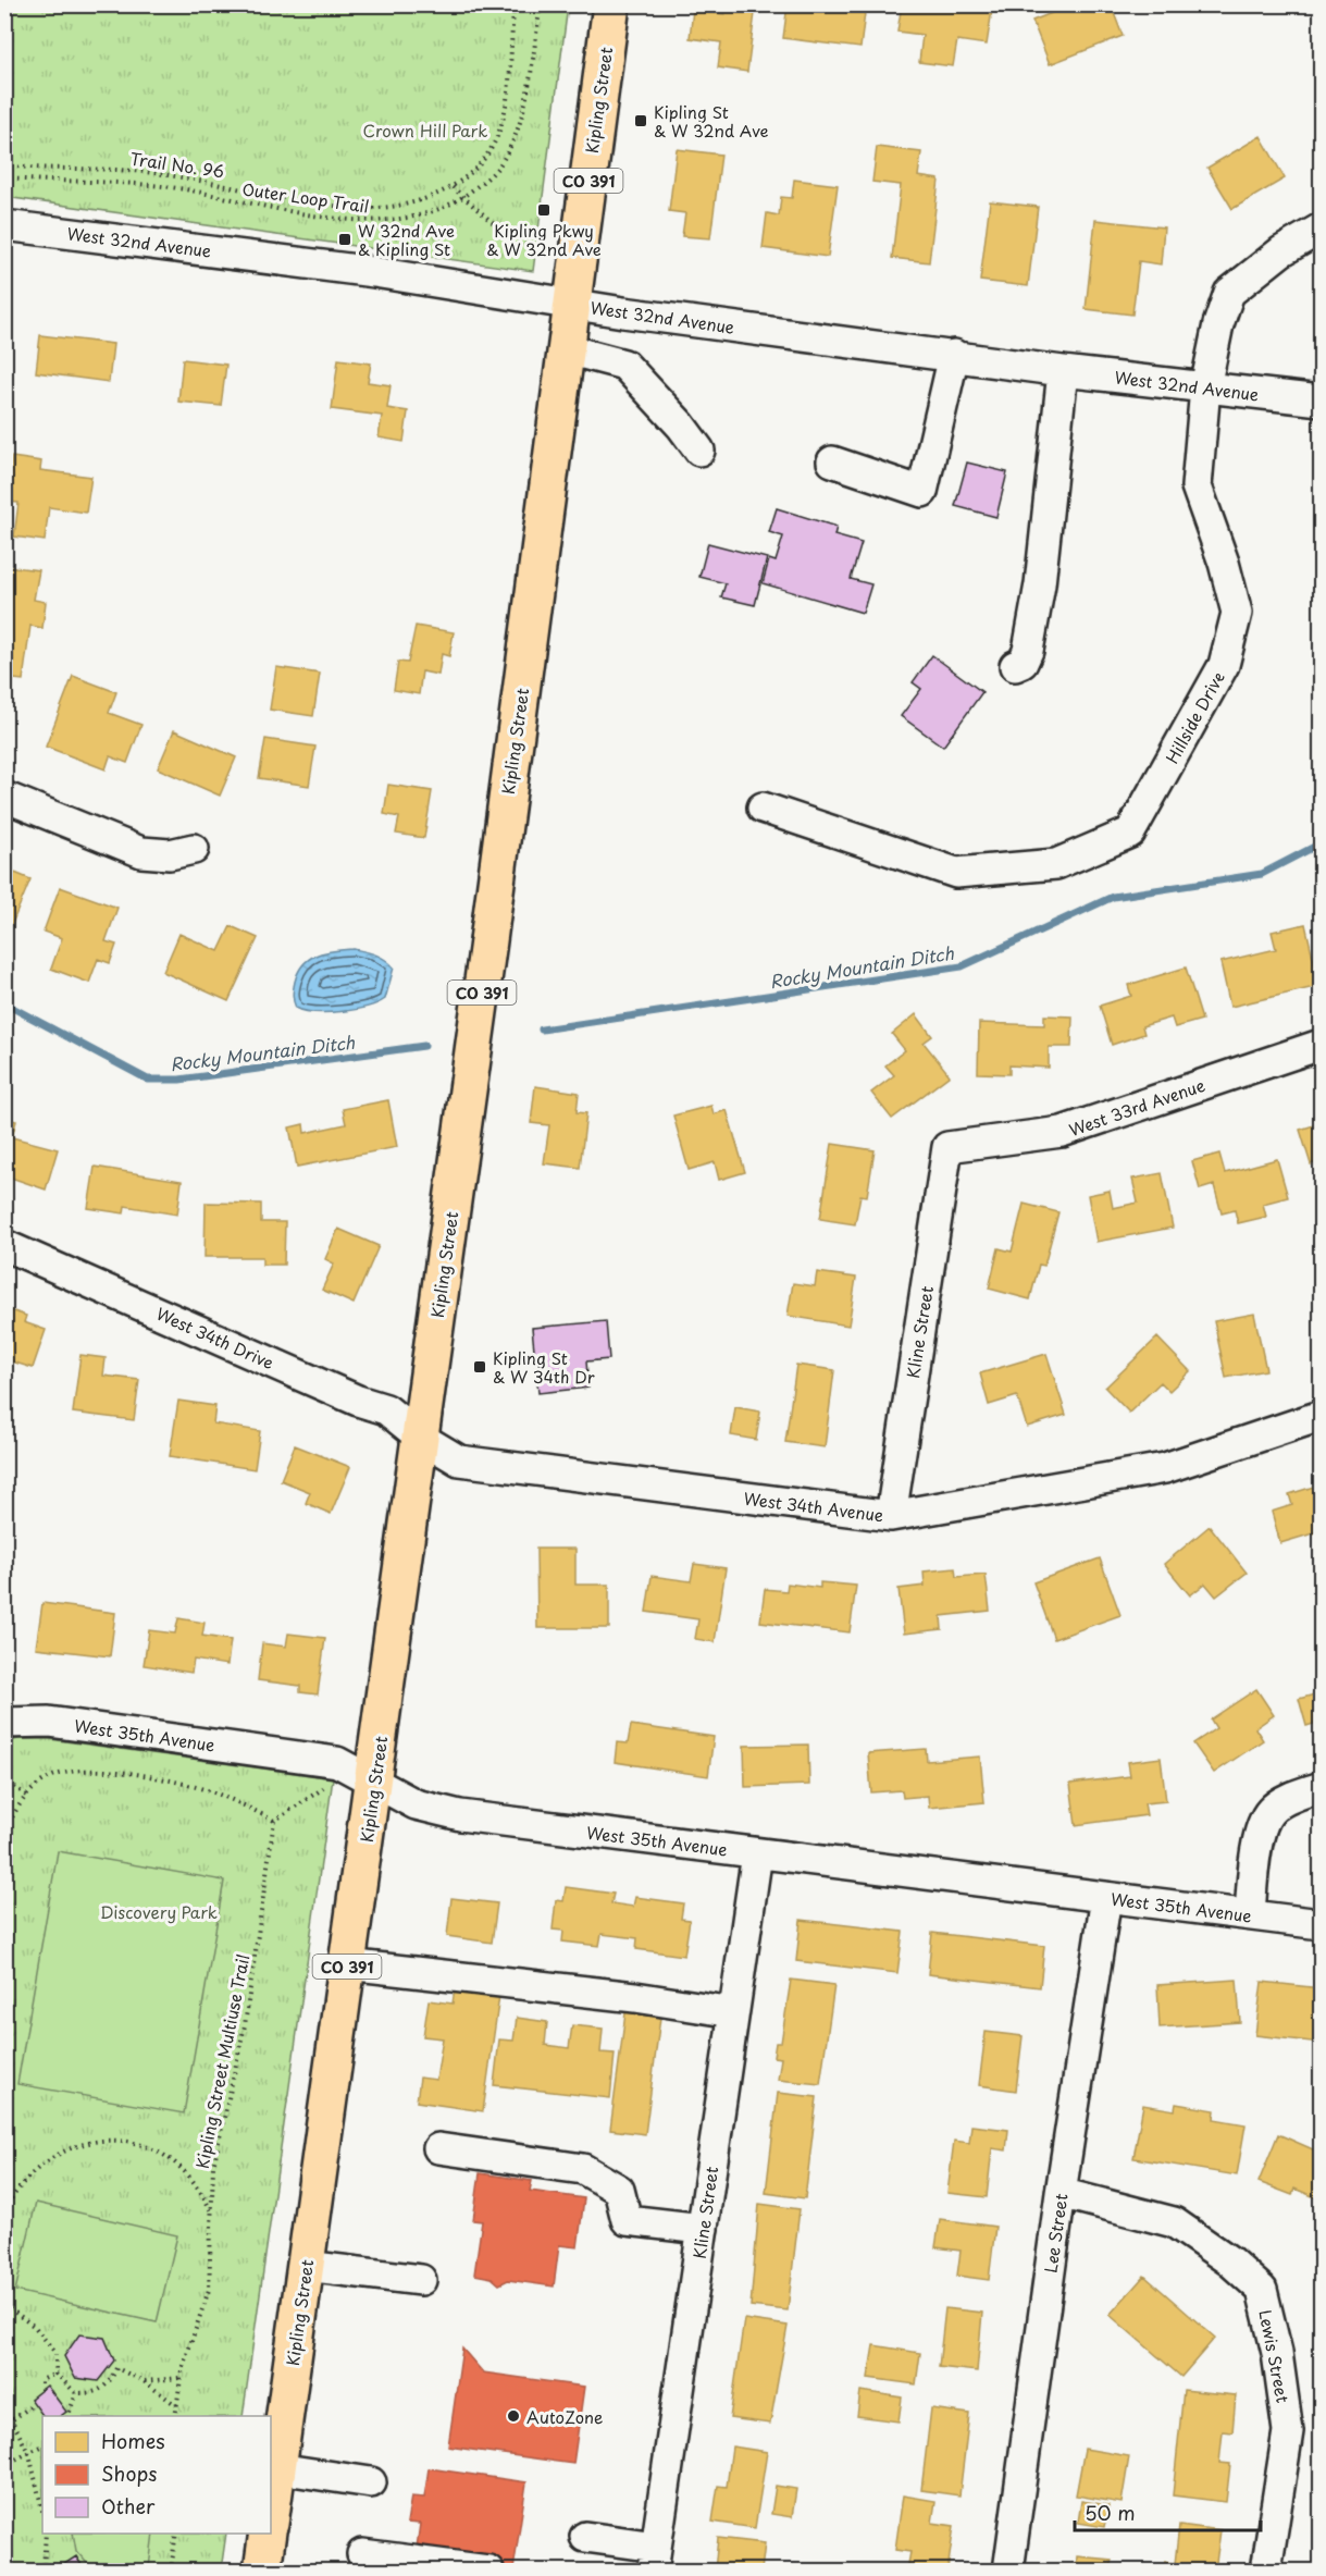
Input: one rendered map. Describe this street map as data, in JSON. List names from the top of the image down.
{
  "streets": {
    "main road": ["Kipling Street", "CO 391"],
    "street": [
      "West 32nd Avenue",
      "Hillside Drive",
      "West 33rd Avenue",
      "Kline Street",
      "West 34th Drive",
      "West 34th Avenue",
      "West 35th Avenue",
      "Lee Street",
      "Lewis Street"
    ],
    "path": ["Trail No. 96", "Outer Loop Trail", "Kipling Street Multiuse Trail"]
  },
  "crossings": [
    ["Kipling Street", "West 32nd Avenue"],
    ["Kipling Street", "West 34th Drive"],
    ["Kipling Street", "West 34th Avenue"],
    ["Kipling Street", "West 35th Avenue"],
    ["West 32nd Avenue", "Hillside Drive"],
    ["West 33rd Avenue", "Kline Street"],
    ["Kline Street", "West 34th Avenue"],
    ["Kline Street", "West 35th Avenue"],
    ["West 34th Drive", "West 34th Avenue"],
    ["West 35th Avenue", "Lee Street"],
    ["Lee Street", "Lewis Street"]
  ],
  "water": ["Rocky Mountain Ditch"],
  "parks": ["Crown Hill Park", "Discovery Park"],
  "places": {
    "transit": [
      "Kipling St & W 32nd Ave",
      "Kipling Pkwy & W 32nd Ave",
      "W 32nd Ave & Kipling St",
      "Kipling St & W 34th Dr"
    ],
    "other": ["AutoZone"]
  },
  "legend": ["Homes", "Shops", "Other"],
  "scale_bar": "50 m"
}
